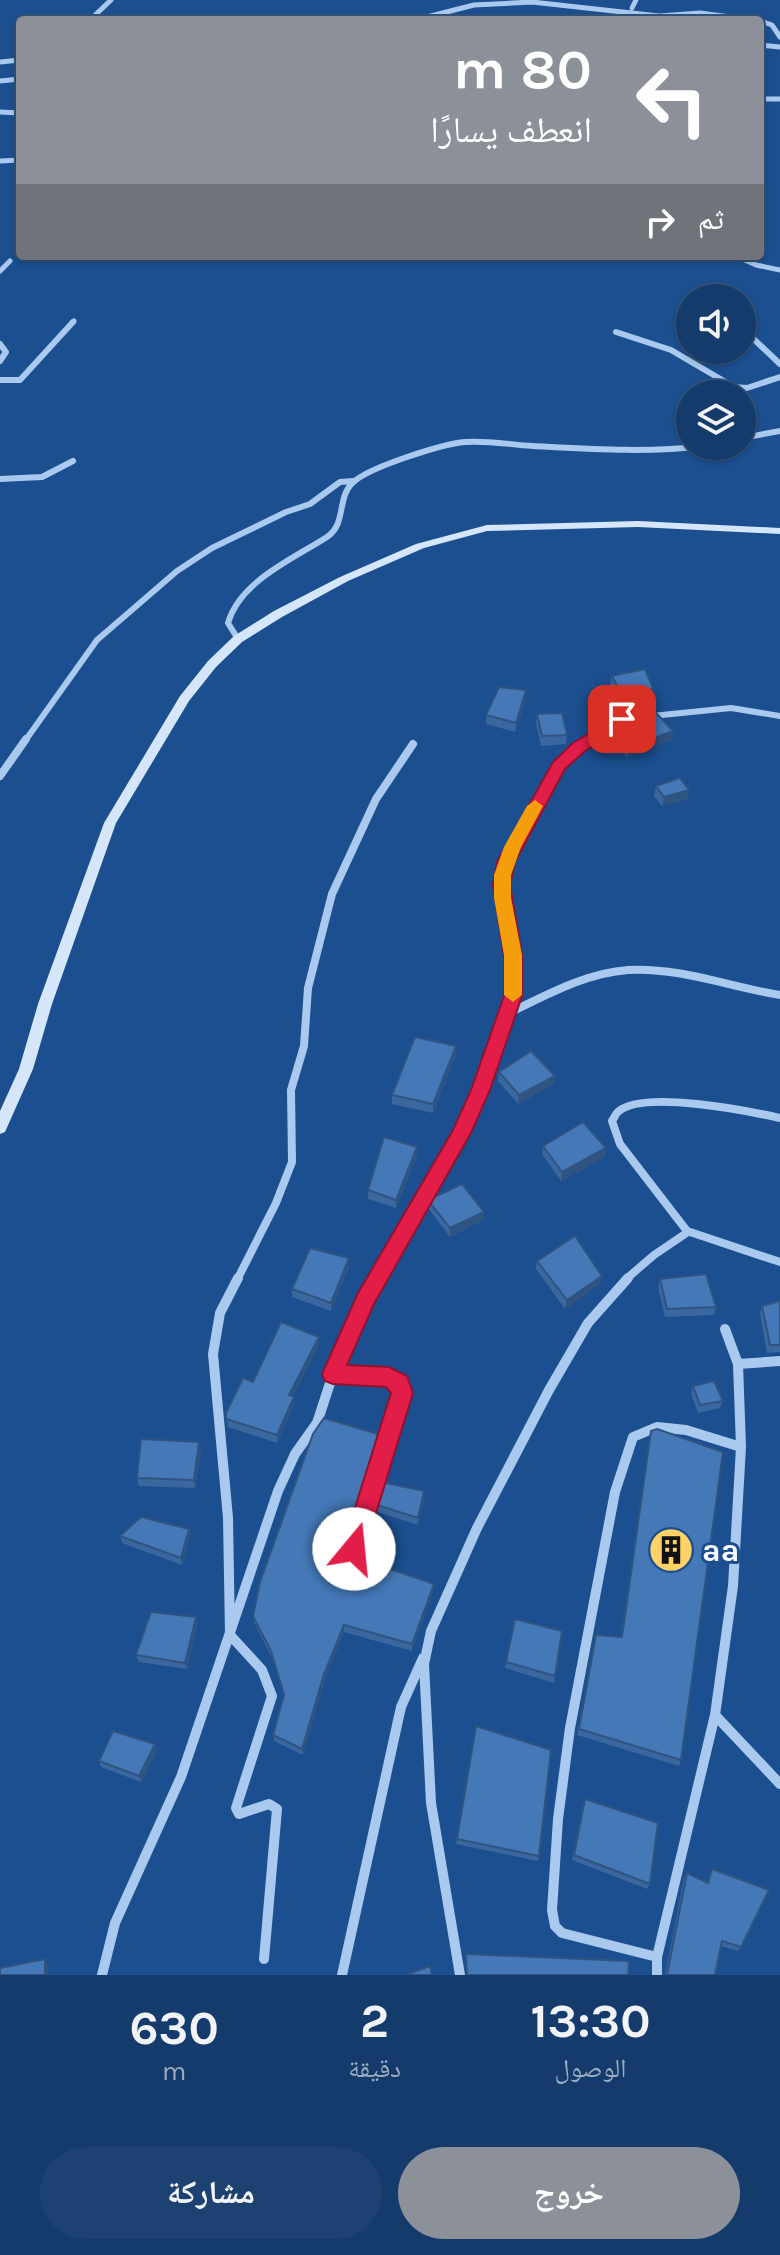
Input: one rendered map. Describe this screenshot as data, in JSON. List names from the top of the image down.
{
  "places": {
    "building": ["aa"]
  },
  "page": {
    "turn": ["80 m", "انعطف يسارًا"],
    "then": "ثم",
    "eta": [
      "13:30",
      "الوصول",
      "2",
      "دقيقة",
      "630",
      "m"
    ],
    "buttons": ["خروج", "مشاركة"]
  }
}
